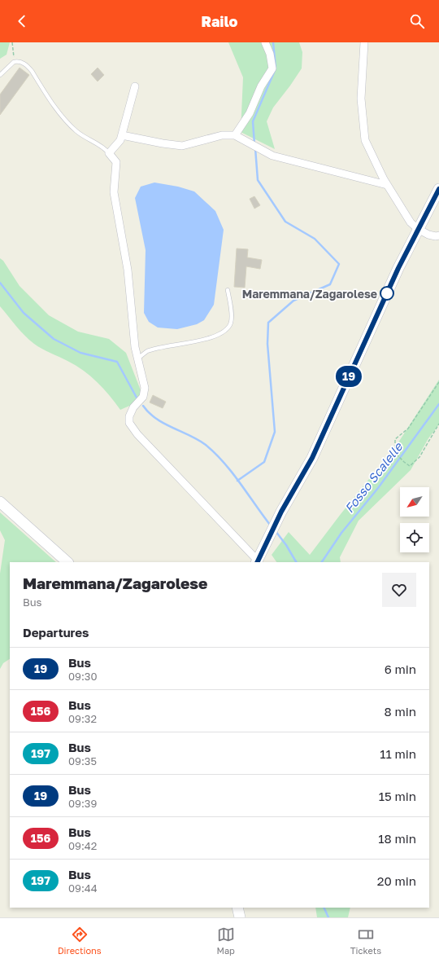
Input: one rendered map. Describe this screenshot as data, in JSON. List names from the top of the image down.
{
  "water": ["Fosso Scalelle"],
  "places": ["Maremmana/Zagarolese"],
  "lines": ["bus line 19"],
  "north": "bottom left",
  "page": {
    "header": "Railo",
    "on_map": "19",
    "heading": [
      ["Maremmana/Zagarolese", "Bus"],
      "Departures"
    ],
    "list": [
      {
        "mark": "19",
        "name": "Bus",
        "note": "09:30",
        "value": "6 min"
      },
      {
        "mark": "156",
        "name": "Bus",
        "note": "09:32",
        "value": "8 min"
      },
      {
        "mark": "197",
        "name": "Bus",
        "note": "09:35",
        "value": "11 min"
      },
      {
        "mark": "19",
        "name": "Bus",
        "note": "09:39",
        "value": "15 min"
      },
      {
        "mark": "156",
        "name": "Bus",
        "note": "09:42",
        "value": "18 min"
      },
      {
        "mark": "197",
        "name": "Bus",
        "note": "09:44",
        "value": "20 min"
      }
    ],
    "tabs": ["Directions", "Map", "Tickets"]
  }
}
